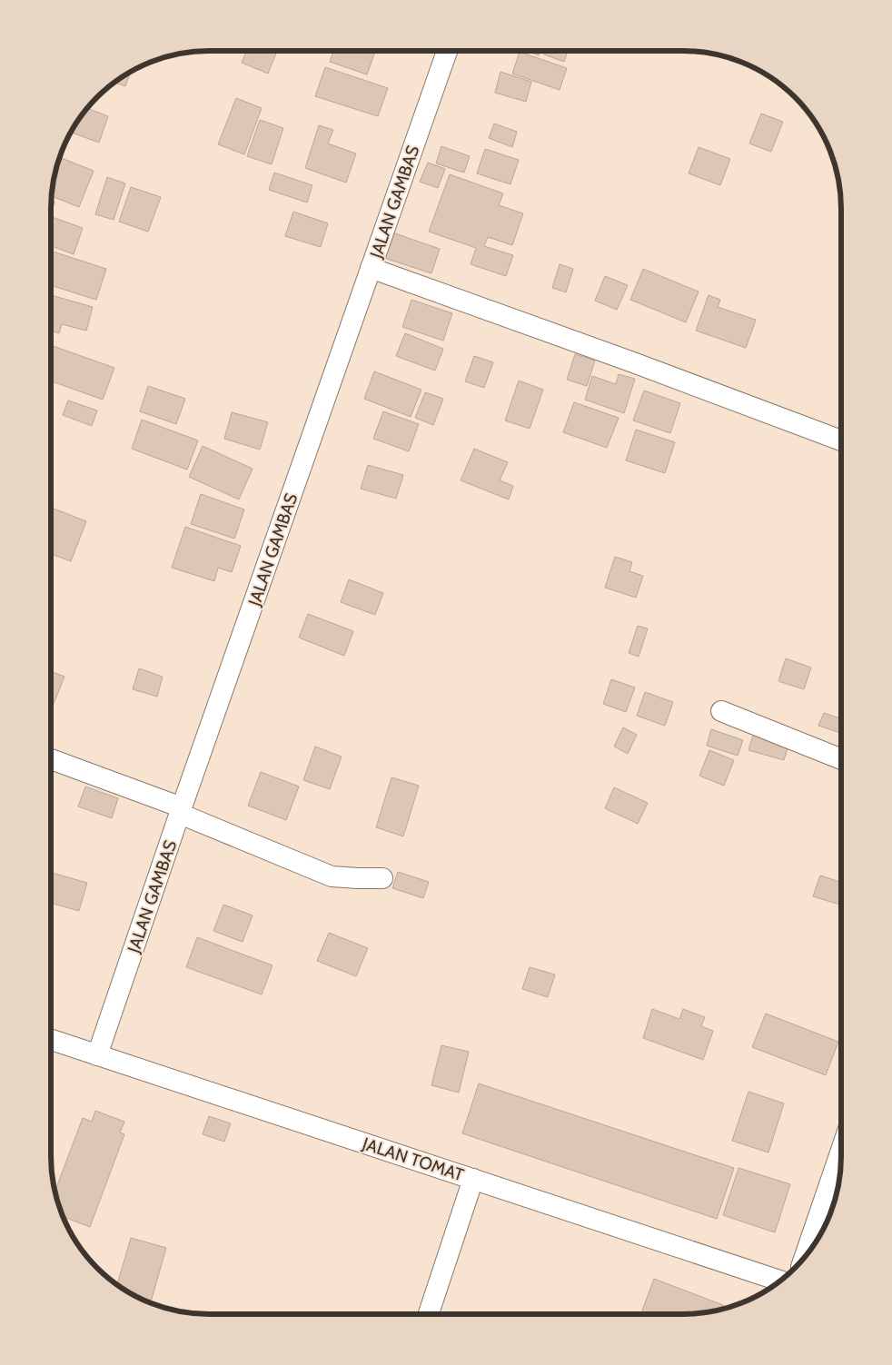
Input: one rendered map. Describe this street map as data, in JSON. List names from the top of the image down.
{
  "streets": {
    "street": ["JALAN GAMBAS", "JALAN TOMAT"]
  },
  "crossings": [
    ["JALAN GAMBAS", "JALAN TOMAT"]
  ]
}
